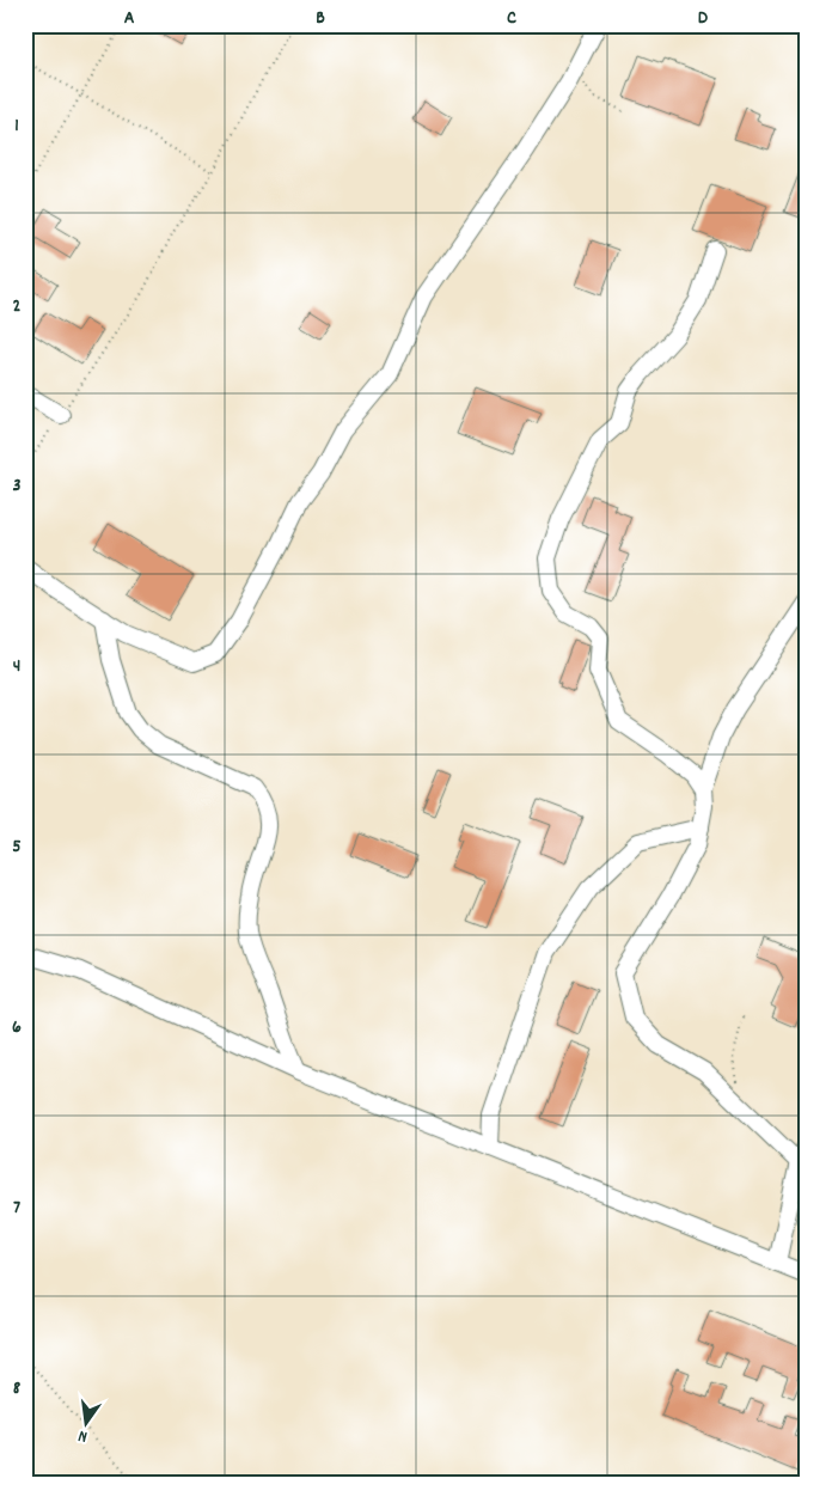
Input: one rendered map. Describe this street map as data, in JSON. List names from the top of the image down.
{
  "north": "bottom",
  "grid": {
    "columns": [
      "A",
      "B",
      "C",
      "D"
    ],
    "rows": [
      "1",
      "2",
      "3",
      "4",
      "5",
      "6",
      "7",
      "8"
    ]
  }
}
